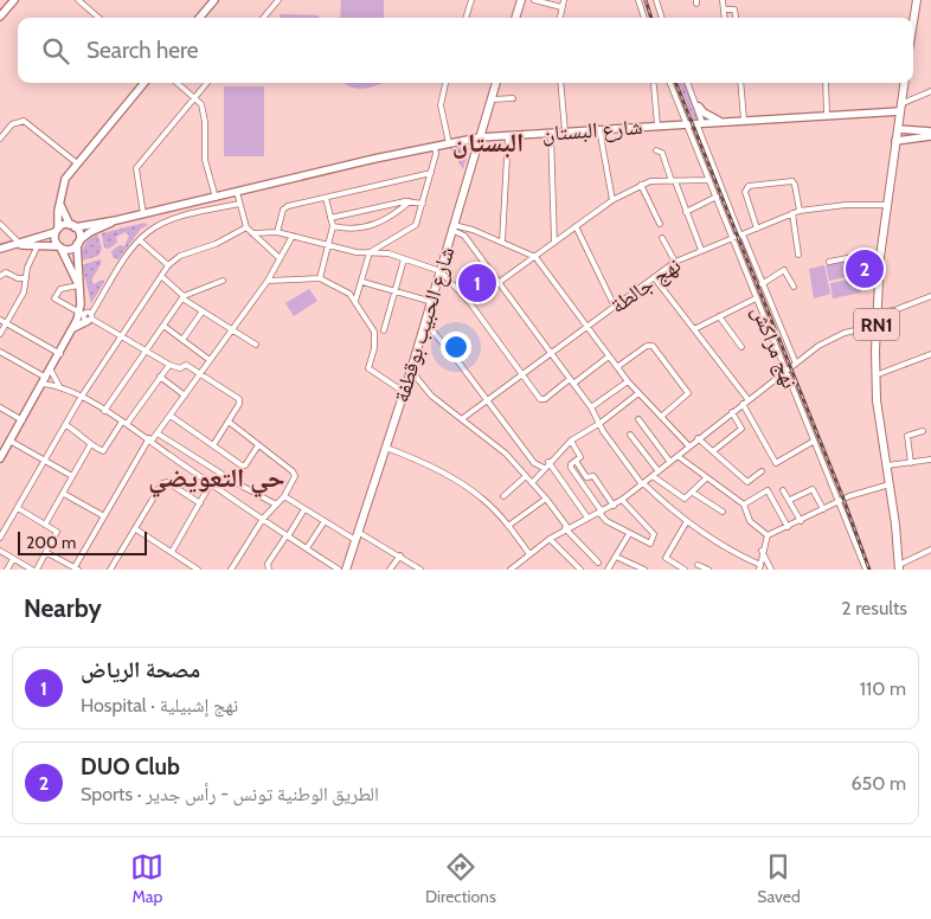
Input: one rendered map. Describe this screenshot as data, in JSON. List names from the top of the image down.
{
  "streets": {
    "main road": ["شارع البستان", "شارع الحبيب بوقطفة", "RN1"],
    "street": ["نهج جالطة", "نهج مراكش"]
  },
  "crossings": [
    ["شارع البستان", "شارع الحبيب بوقطفة"],
    ["شارع البستان", "RN1"],
    ["شارع البستان", "نهج مراكش"],
    ["نهج جالطة", "RN1"],
    ["نهج جالطة", "نهج مراكش"]
  ],
  "districts": ["البستان", "حي التعويضي"],
  "scale_bar": "200 m",
  "page": {
    "search": "Search here",
    "pins": ["2", "1"],
    "scale": "200 m",
    "heading": ["Nearby", "2 results"],
    "list": [
      {
        "mark": "1",
        "name": "مصحة الرياض",
        "note": "Hospital · نهج إشبيلية",
        "value": "110 m"
      },
      {
        "mark": "2",
        "name": "DUO Club",
        "note": "Sports · الطريق الوطنية تونس - رأس جدير",
        "value": "650 m"
      }
    ],
    "nav": ["Map", "Directions", "Saved"]
  }
}
